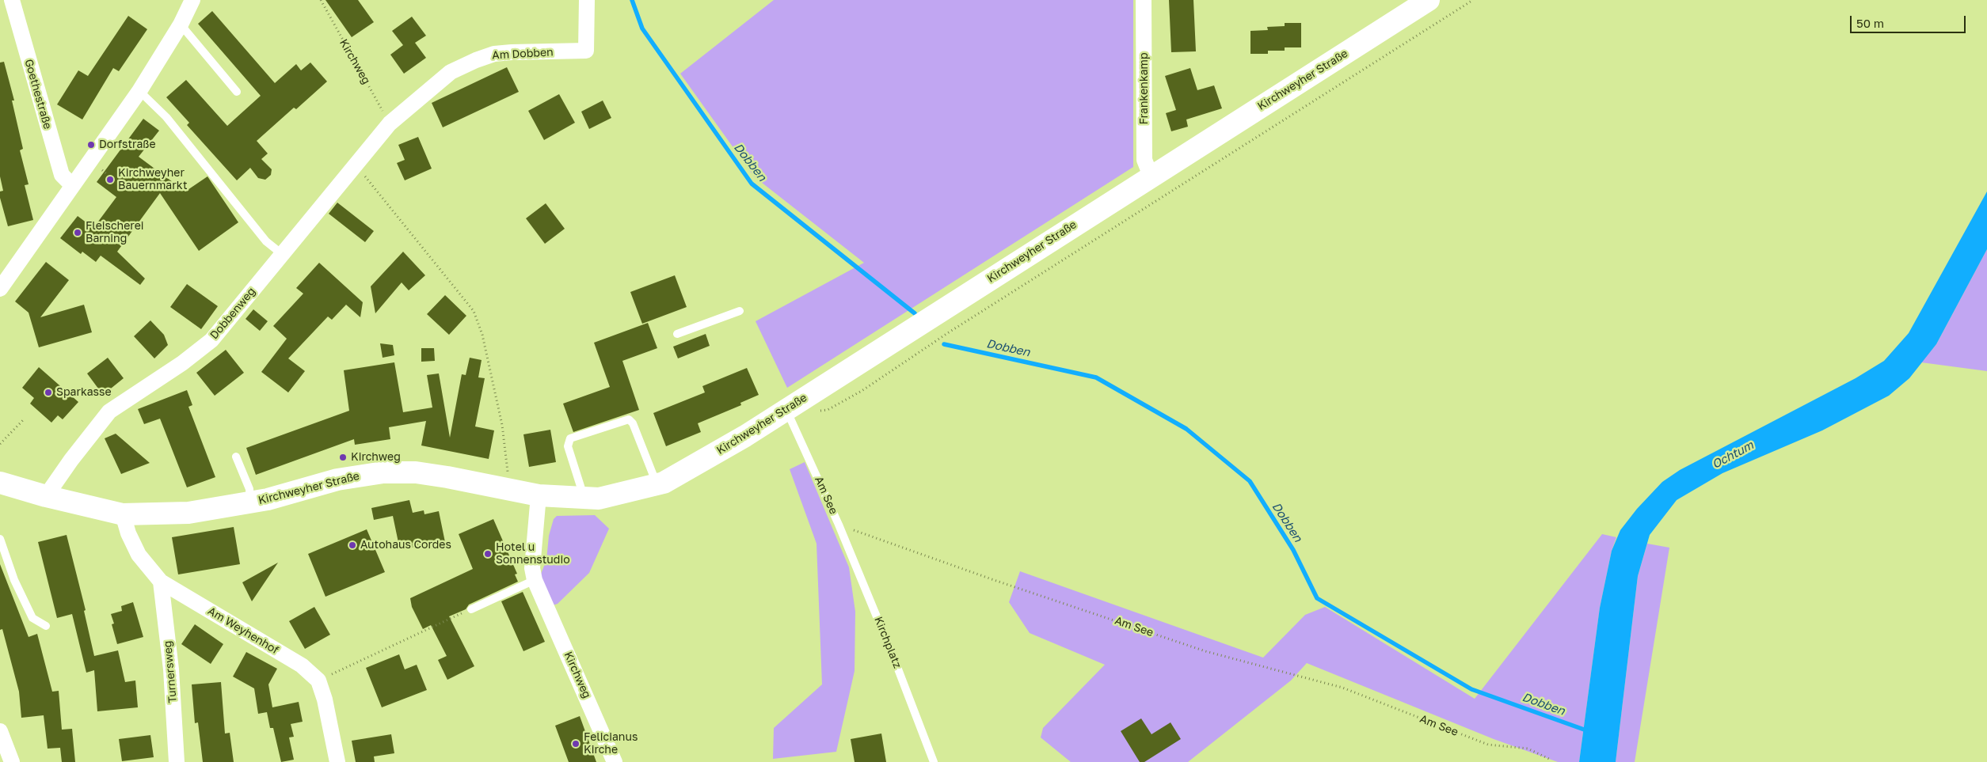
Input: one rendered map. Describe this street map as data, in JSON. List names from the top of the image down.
{
  "streets": {
    "main road": ["Kirchweyher Straße"],
    "street": [
      "Am Dobben",
      "Kirchweg",
      "Frankenkamp",
      "Goethestraße",
      "Dobbenweg",
      "Am Weyhenhof",
      "Turnersweg"
    ],
    "lane": ["Am See", "Kirchplatz"]
  },
  "crossings": [
    ["Am Dobben", "Kirchweg"],
    ["Am Dobben", "Dobbenweg"],
    ["Kirchweg", "Kirchweyher Straße"],
    ["Kirchweyher Straße", "Frankenkamp"],
    ["Kirchweyher Straße", "Dobbenweg"],
    ["Kirchweyher Straße", "Am See"],
    ["Kirchweyher Straße", "Am Weyhenhof"],
    ["Am See", "Kirchplatz"],
    ["Am Weyhenhof", "Turnersweg"]
  ],
  "water": ["Dobben", "Ochtum"],
  "places": [
    "Dorfstraße",
    "Kirchweyher Bauernmarkt",
    "Fleischerei Barning",
    "Sparkasse",
    "Kirchweg",
    "Autohaus Cordes",
    "Hotel u Sonnenstudio",
    "Felicianus Kirche"
  ],
  "scale_bar": "50 m"
}
